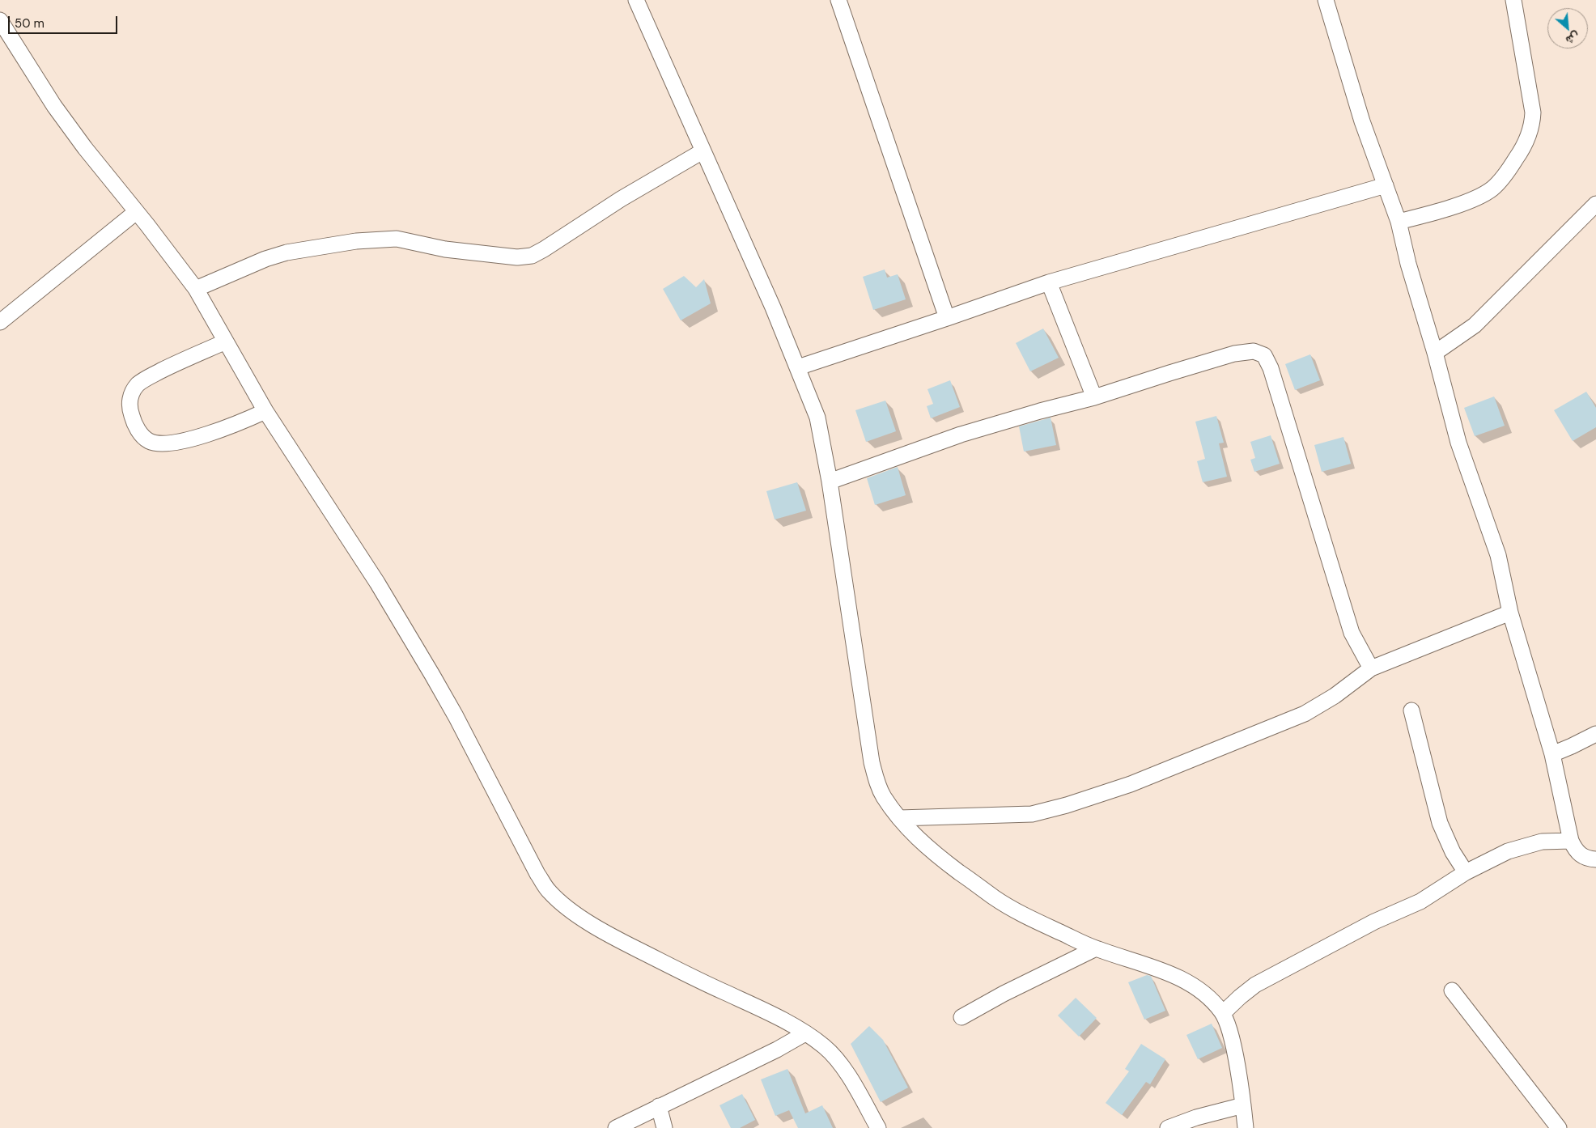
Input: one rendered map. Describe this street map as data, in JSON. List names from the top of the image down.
{
  "scale_bar": "50 m",
  "north": "bottom right"
}
